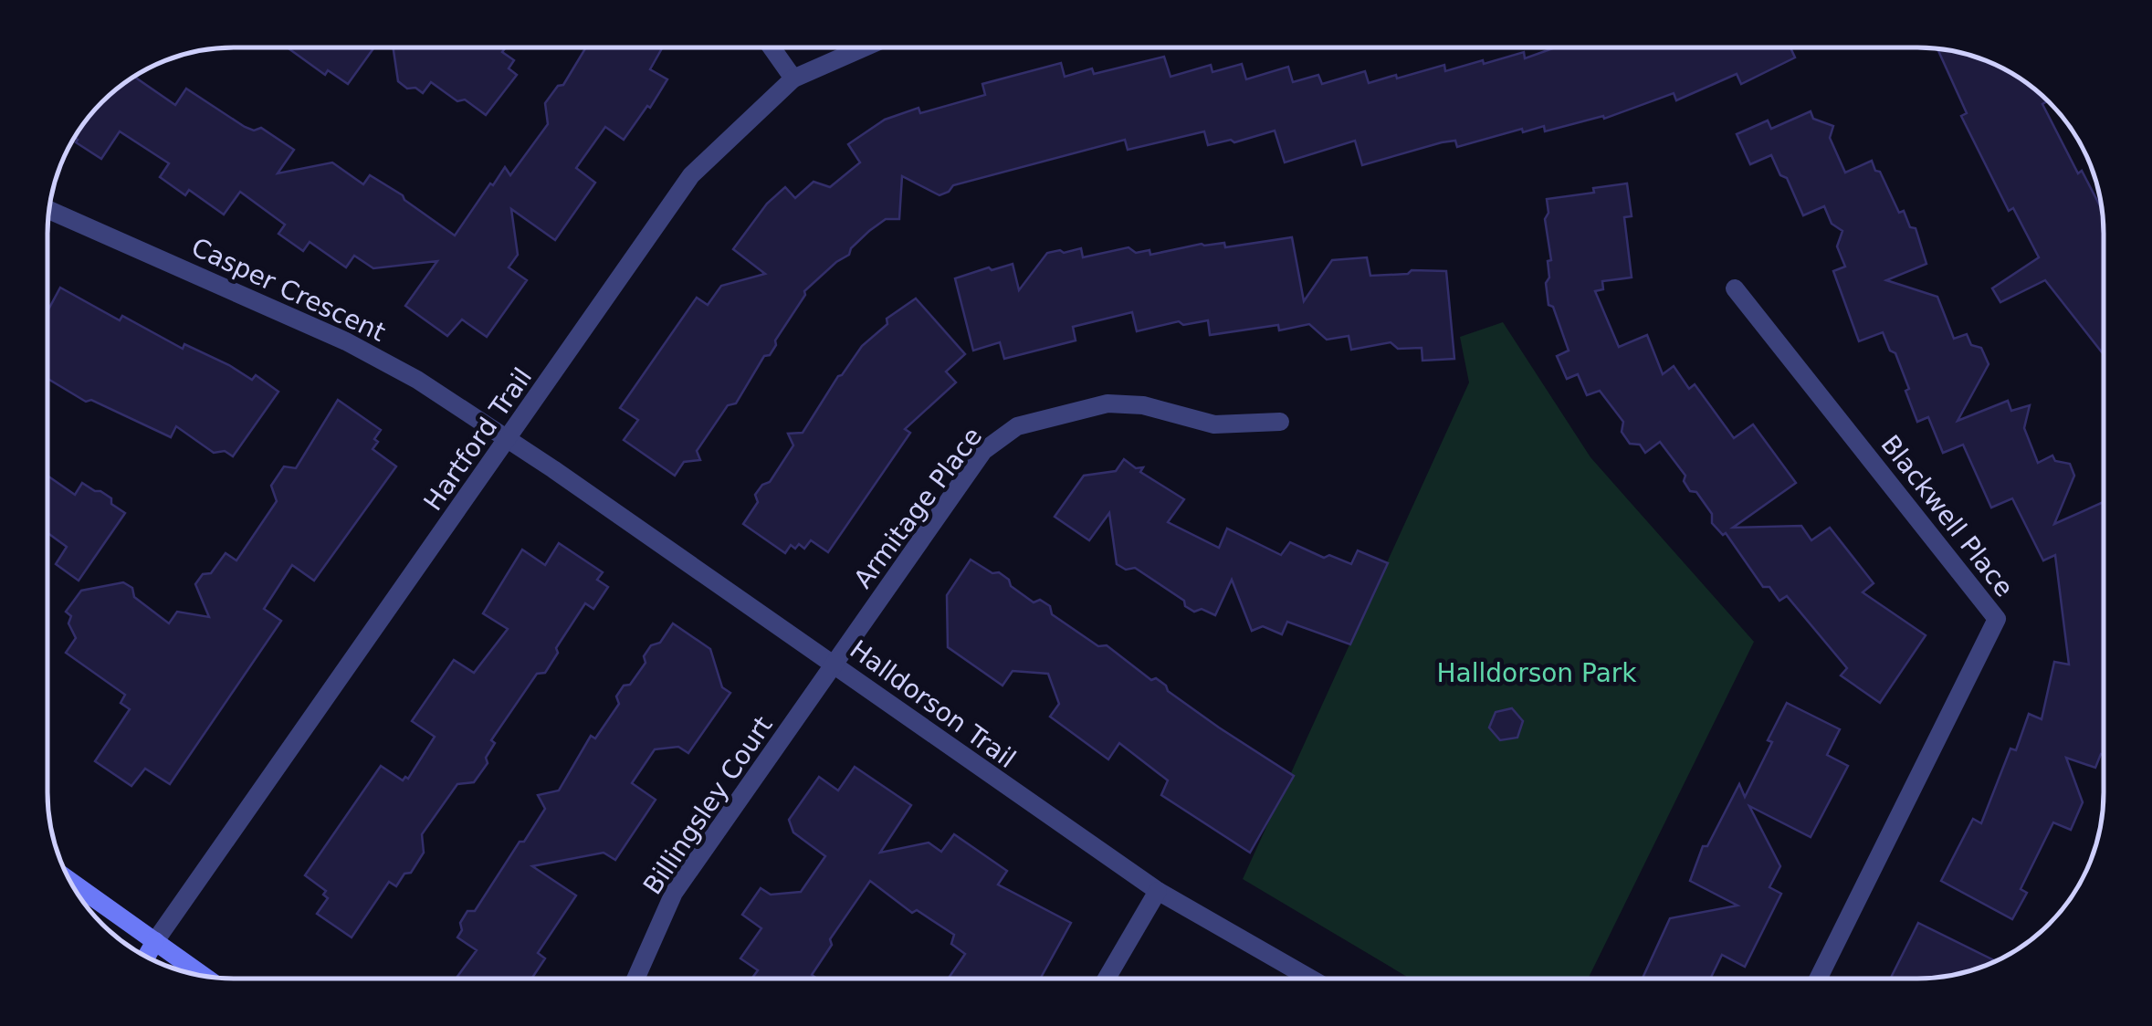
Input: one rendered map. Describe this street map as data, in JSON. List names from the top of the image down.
{
  "streets": {
    "street": [
      "Casper Crescent",
      "Hartford Trail",
      "Armitage Place",
      "Blackwell Place",
      "Halldorson Trail",
      "Billingsley Court"
    ]
  },
  "crossings": [
    ["Casper Crescent", "Hartford Trail"],
    ["Casper Crescent", "Halldorson Trail"],
    ["Hartford Trail", "Halldorson Trail"],
    ["Armitage Place", "Halldorson Trail"],
    ["Armitage Place", "Billingsley Court"],
    ["Halldorson Trail", "Billingsley Court"]
  ],
  "parks": ["Halldorson Park"]
}
